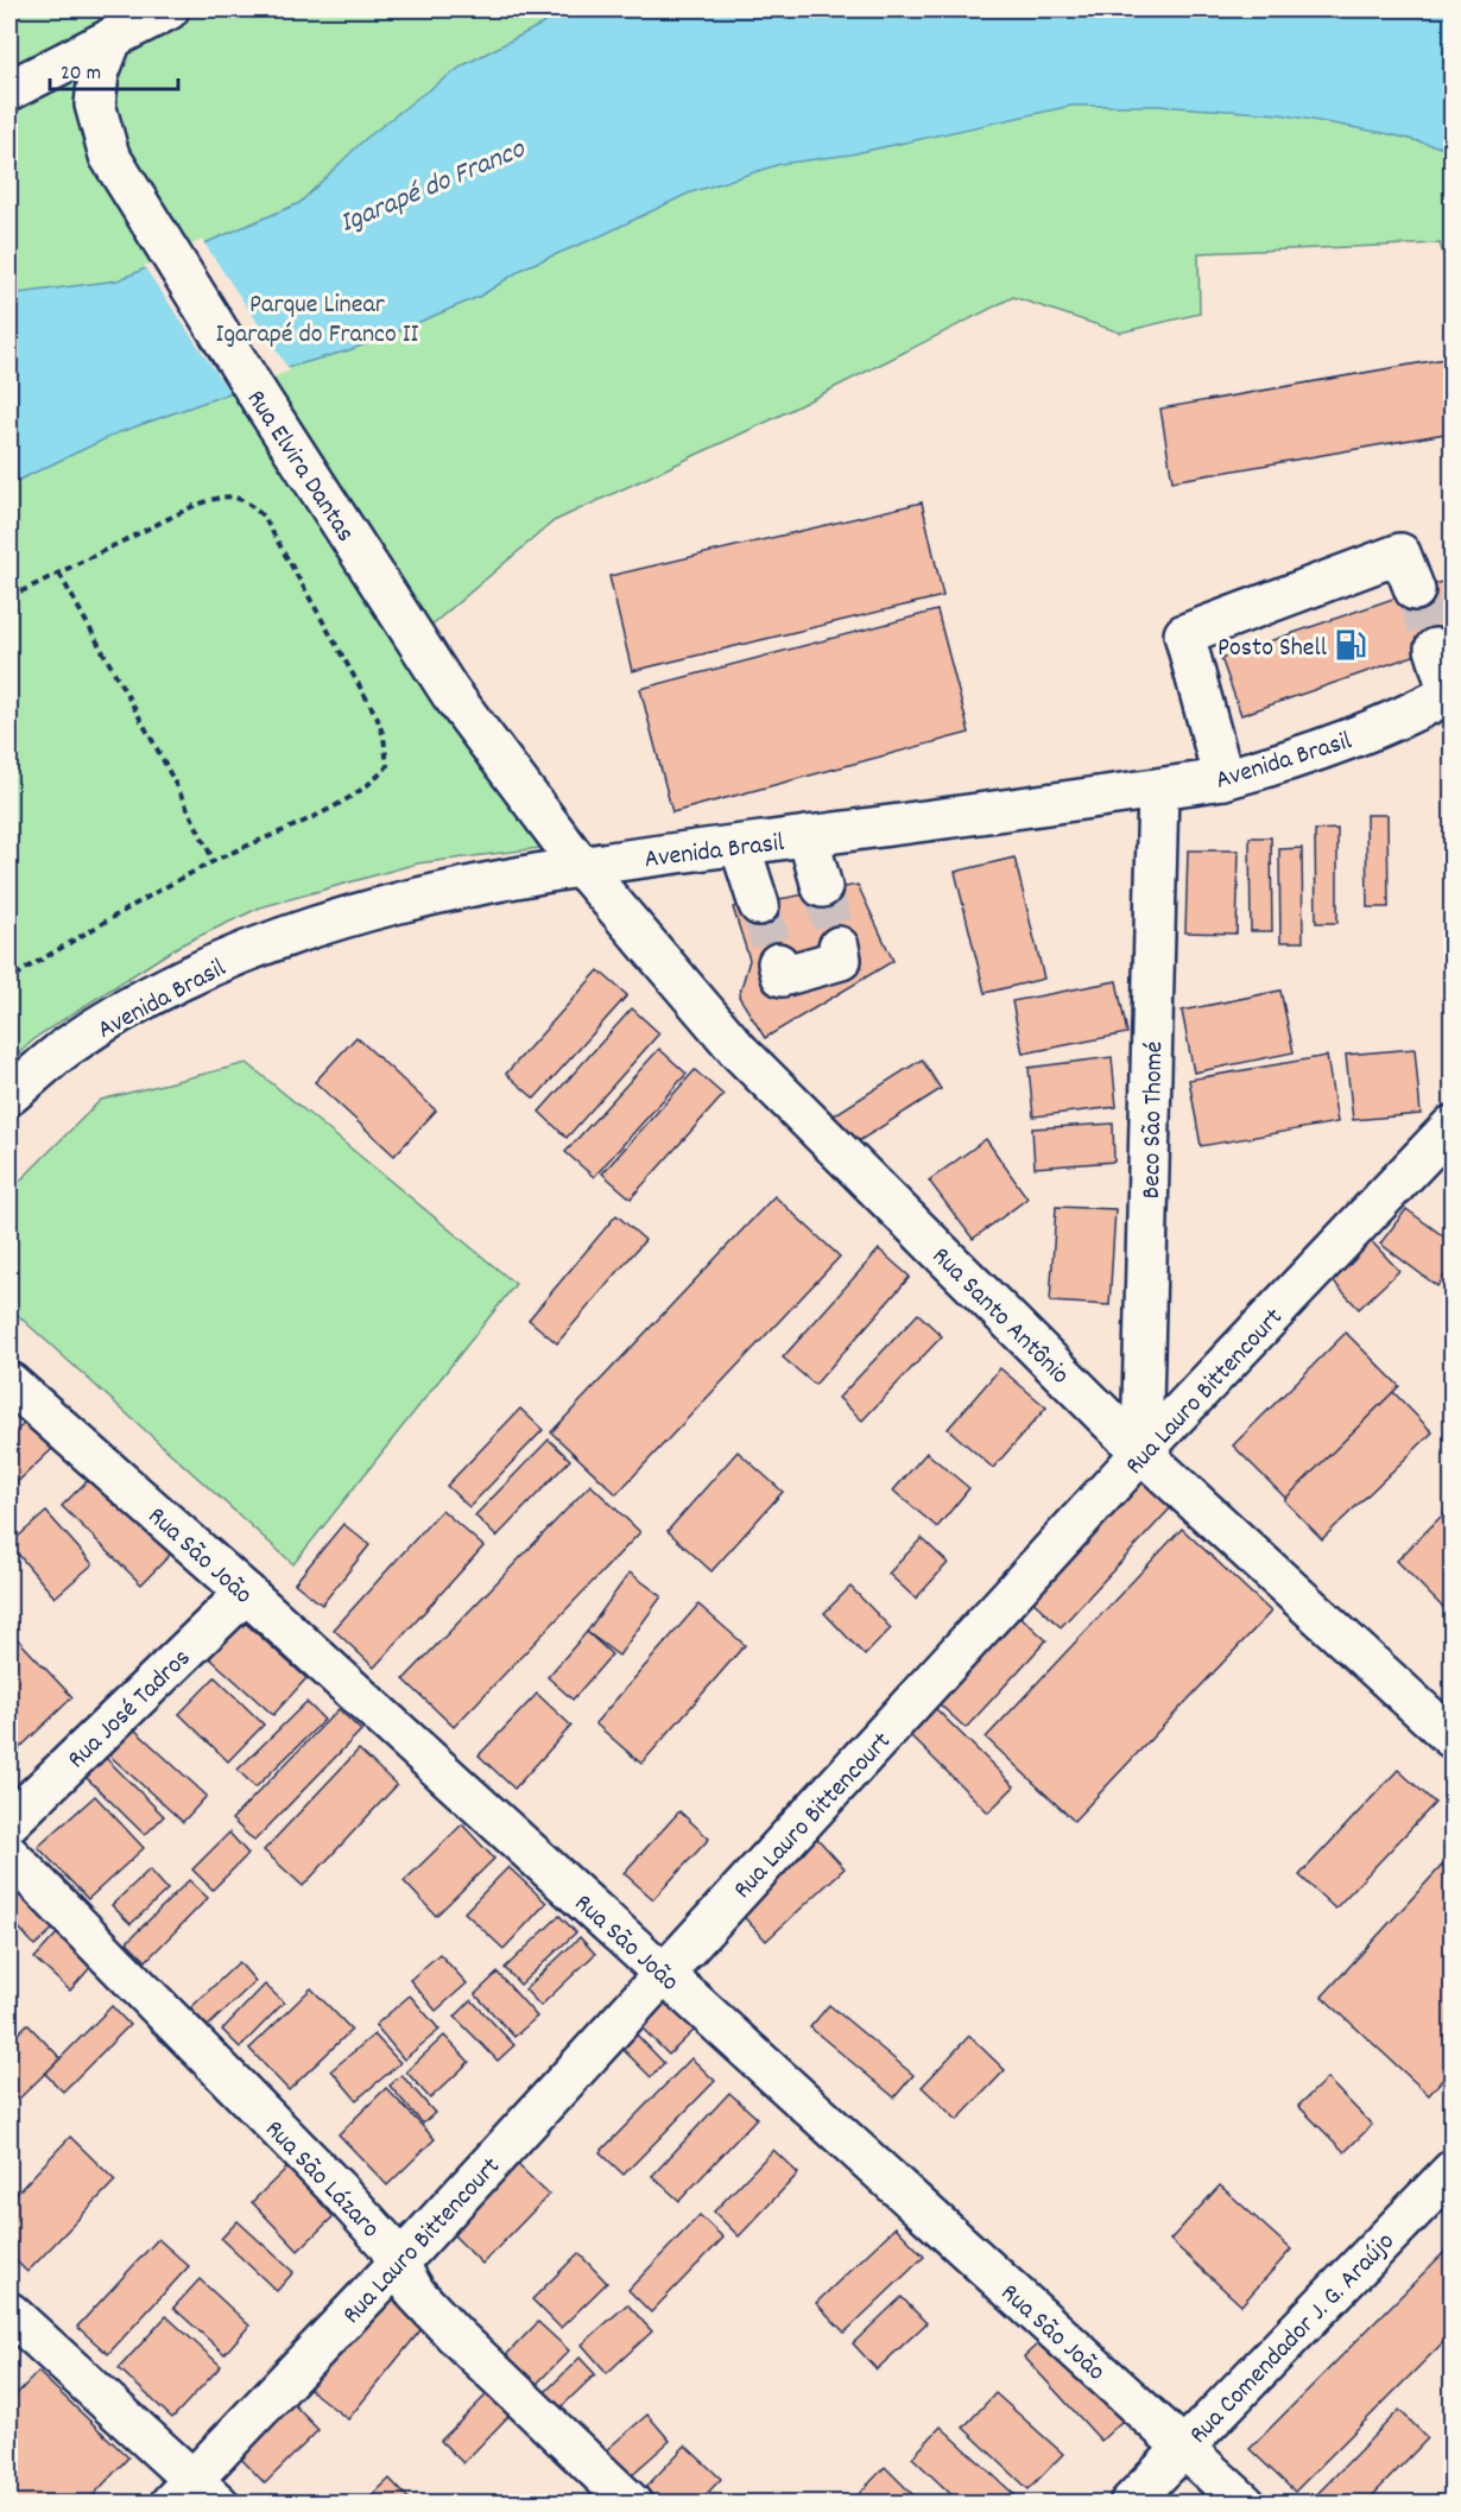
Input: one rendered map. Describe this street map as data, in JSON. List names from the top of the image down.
{
  "streets": {
    "main road": [
      "Rua Elvira Dantas",
      "Avenida Brasil",
      "Beco São Thomé",
      "Rua Santo Antônio",
      "Rua Lauro Bittencourt",
      "Rua São João",
      "Rua José Tadros",
      "Rua São Lázaro",
      "Rua Comendador J. G. Araújo"
    ]
  },
  "crossings": [
    ["Rua Elvira Dantas", "Avenida Brasil"],
    ["Rua Elvira Dantas", "Rua Santo Antônio"],
    ["Avenida Brasil", "Beco São Thomé"],
    ["Avenida Brasil", "Rua Santo Antônio"],
    ["Beco São Thomé", "Rua Santo Antônio"],
    ["Beco São Thomé", "Rua Lauro Bittencourt"],
    ["Rua Santo Antônio", "Rua Lauro Bittencourt"],
    ["Rua Lauro Bittencourt", "Rua São João"],
    ["Rua Lauro Bittencourt", "Rua São Lázaro"],
    ["Rua São João", "Rua José Tadros"],
    ["Rua São João", "Rua Comendador J. G. Araújo"]
  ],
  "water": ["Igarapé do Franco"],
  "parks": ["Parque Linear Igarapé do Franco II"],
  "places": {
    "fuel station": ["Posto Shell"]
  },
  "scale_bar": "20 m"
}
